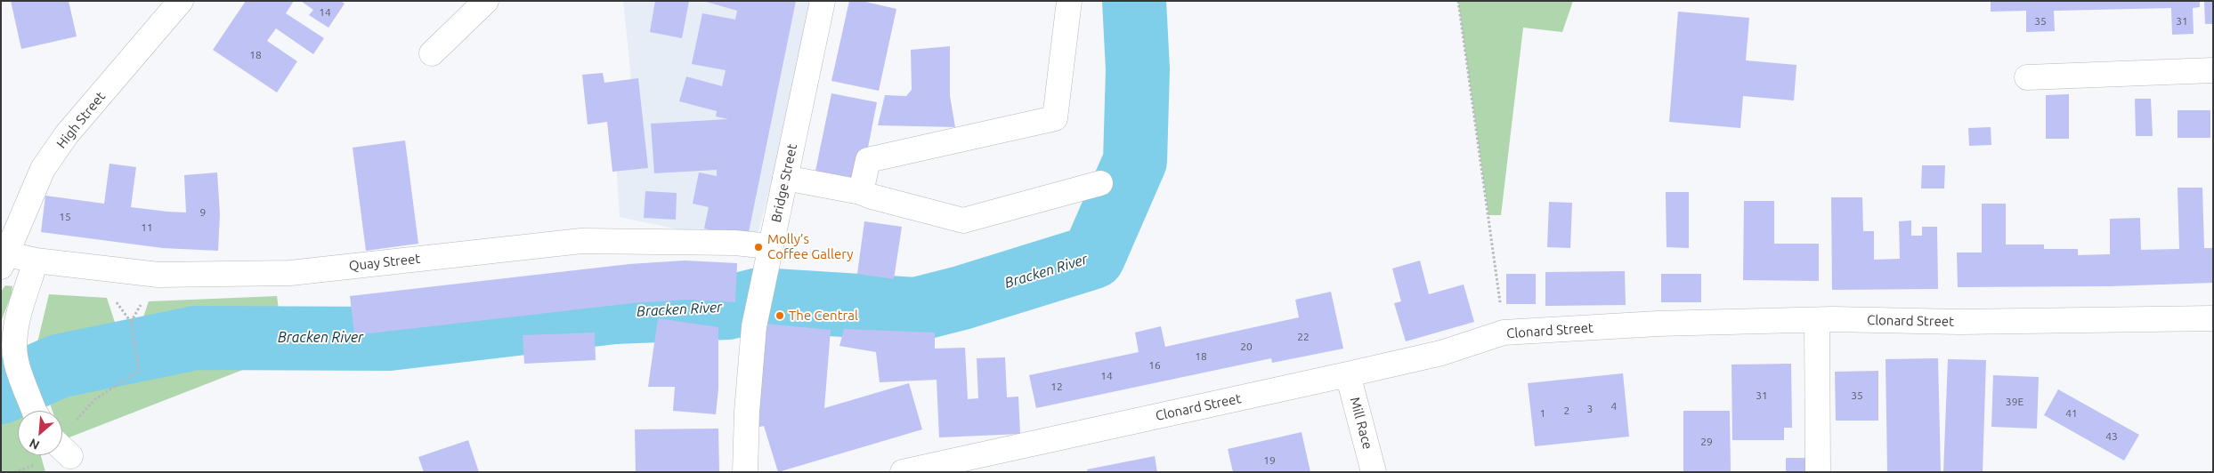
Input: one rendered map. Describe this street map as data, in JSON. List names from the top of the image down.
{
  "streets": {
    "street": [
      "High Street",
      "Bridge Street",
      "Quay Street",
      "Clonard Street",
      "Mill Race"
    ]
  },
  "crossings": [
    ["High Street", "Quay Street"],
    ["Bridge Street", "Quay Street"],
    ["Clonard Street", "Mill Race"]
  ],
  "water": ["Bracken River"],
  "places": ["Molly’s Coffee Gallery", "The Central"],
  "house_numbers": [
    "14",
    "35",
    "31",
    "18",
    "9",
    "15",
    "11",
    "22",
    "20",
    "18",
    "16",
    "14",
    "12",
    "31",
    "35",
    "39E",
    "4",
    "3",
    "2",
    "1",
    "41",
    "43",
    "29",
    "19"
  ],
  "north": "bottom left"
}
